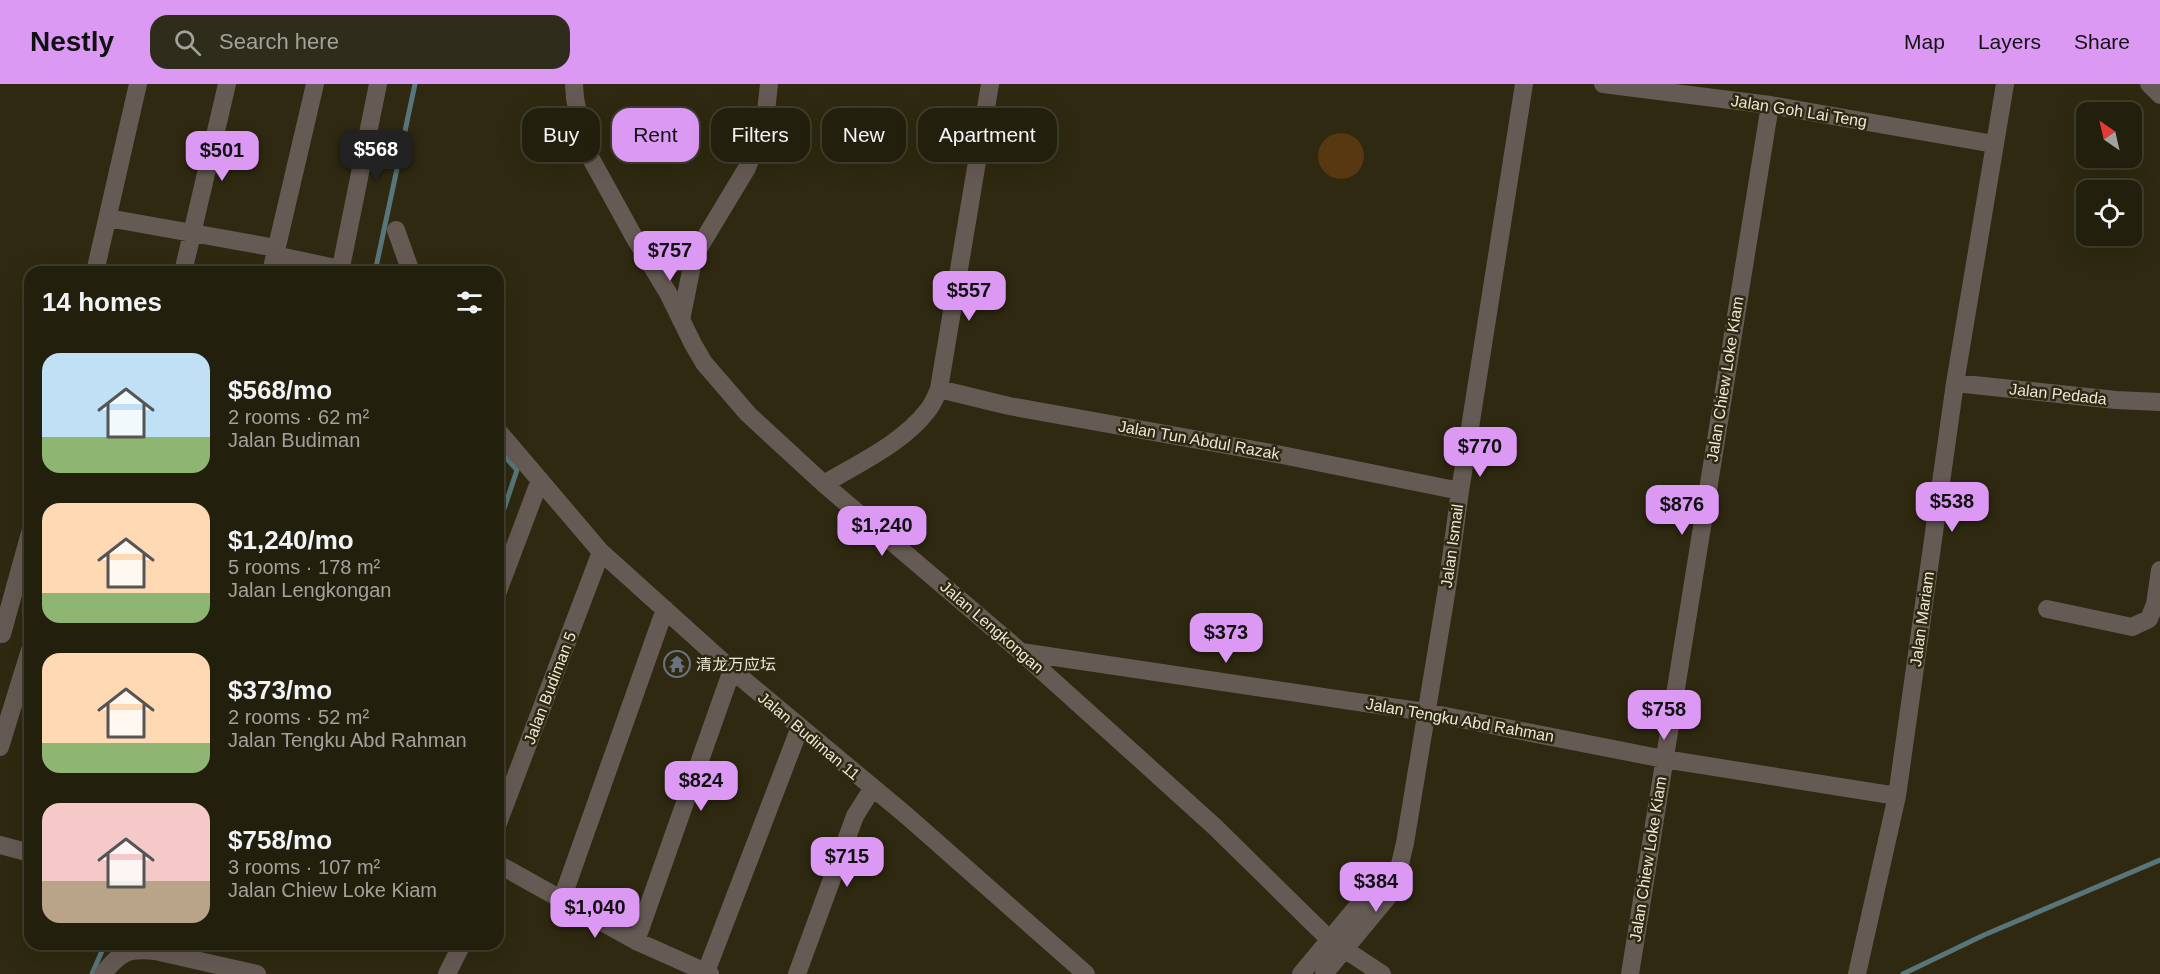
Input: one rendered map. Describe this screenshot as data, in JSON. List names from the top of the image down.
{
  "streets": {
    "street": [
      "Jalan Goh Lai Teng",
      "Jalan Chiew Loke Kiam",
      "Jalan Pedada",
      "Jalan Tun Abdul Razak",
      "Jalan Ismail",
      "Jalan Mariam",
      "Jalan Lengkongan",
      "Jalan Budiman 5",
      "Jalan Tengku Abd Rahman",
      "Jalan Budiman 11"
    ]
  },
  "crossings": [
    ["Jalan Goh Lai Teng", "Jalan Chiew Loke Kiam"],
    ["Jalan Goh Lai Teng", "Jalan Mariam"],
    ["Jalan Chiew Loke Kiam", "Jalan Tengku Abd Rahman"],
    ["Jalan Pedada", "Jalan Mariam"],
    ["Jalan Tun Abdul Razak", "Jalan Ismail"],
    ["Jalan Ismail", "Jalan Lengkongan"],
    ["Jalan Ismail", "Jalan Tengku Abd Rahman"],
    ["Jalan Mariam", "Jalan Tengku Abd Rahman"],
    ["Jalan Lengkongan", "Jalan Tengku Abd Rahman"],
    ["Jalan Budiman 5", "Jalan Budiman 11"]
  ],
  "places": {
    "temple": ["清龙万应坛"]
  },
  "north": "top left",
  "page": {
    "header": "Nestly",
    "search": "Search here",
    "nav": ["Map", "Layers", "Share"],
    "chip": [
      "Buy",
      "Rent",
      "Filters",
      "New",
      "Apartment"
    ],
    "price": [
      "$568",
      "$501",
      "$757",
      "$557",
      "$770",
      "$538",
      "$876",
      "$1,240",
      "$373",
      "$758",
      "$824",
      "$715",
      "$384",
      "$1,040"
    ],
    "heading": "14 homes",
    "list": [
      {
        "name": "$568/mo",
        "note": "2 rooms · 62 m² · Jalan Budiman"
      },
      {
        "name": "$1,240/mo",
        "note": "5 rooms · 178 m² · Jalan Lengkongan"
      },
      {
        "name": "$373/mo",
        "note": "2 rooms · 52 m² · Jalan Tengku Abd Rahman"
      },
      {
        "name": "$758/mo",
        "note": "3 rooms · 107 m² · Jalan Chiew Loke Kiam"
      }
    ]
  }
}
